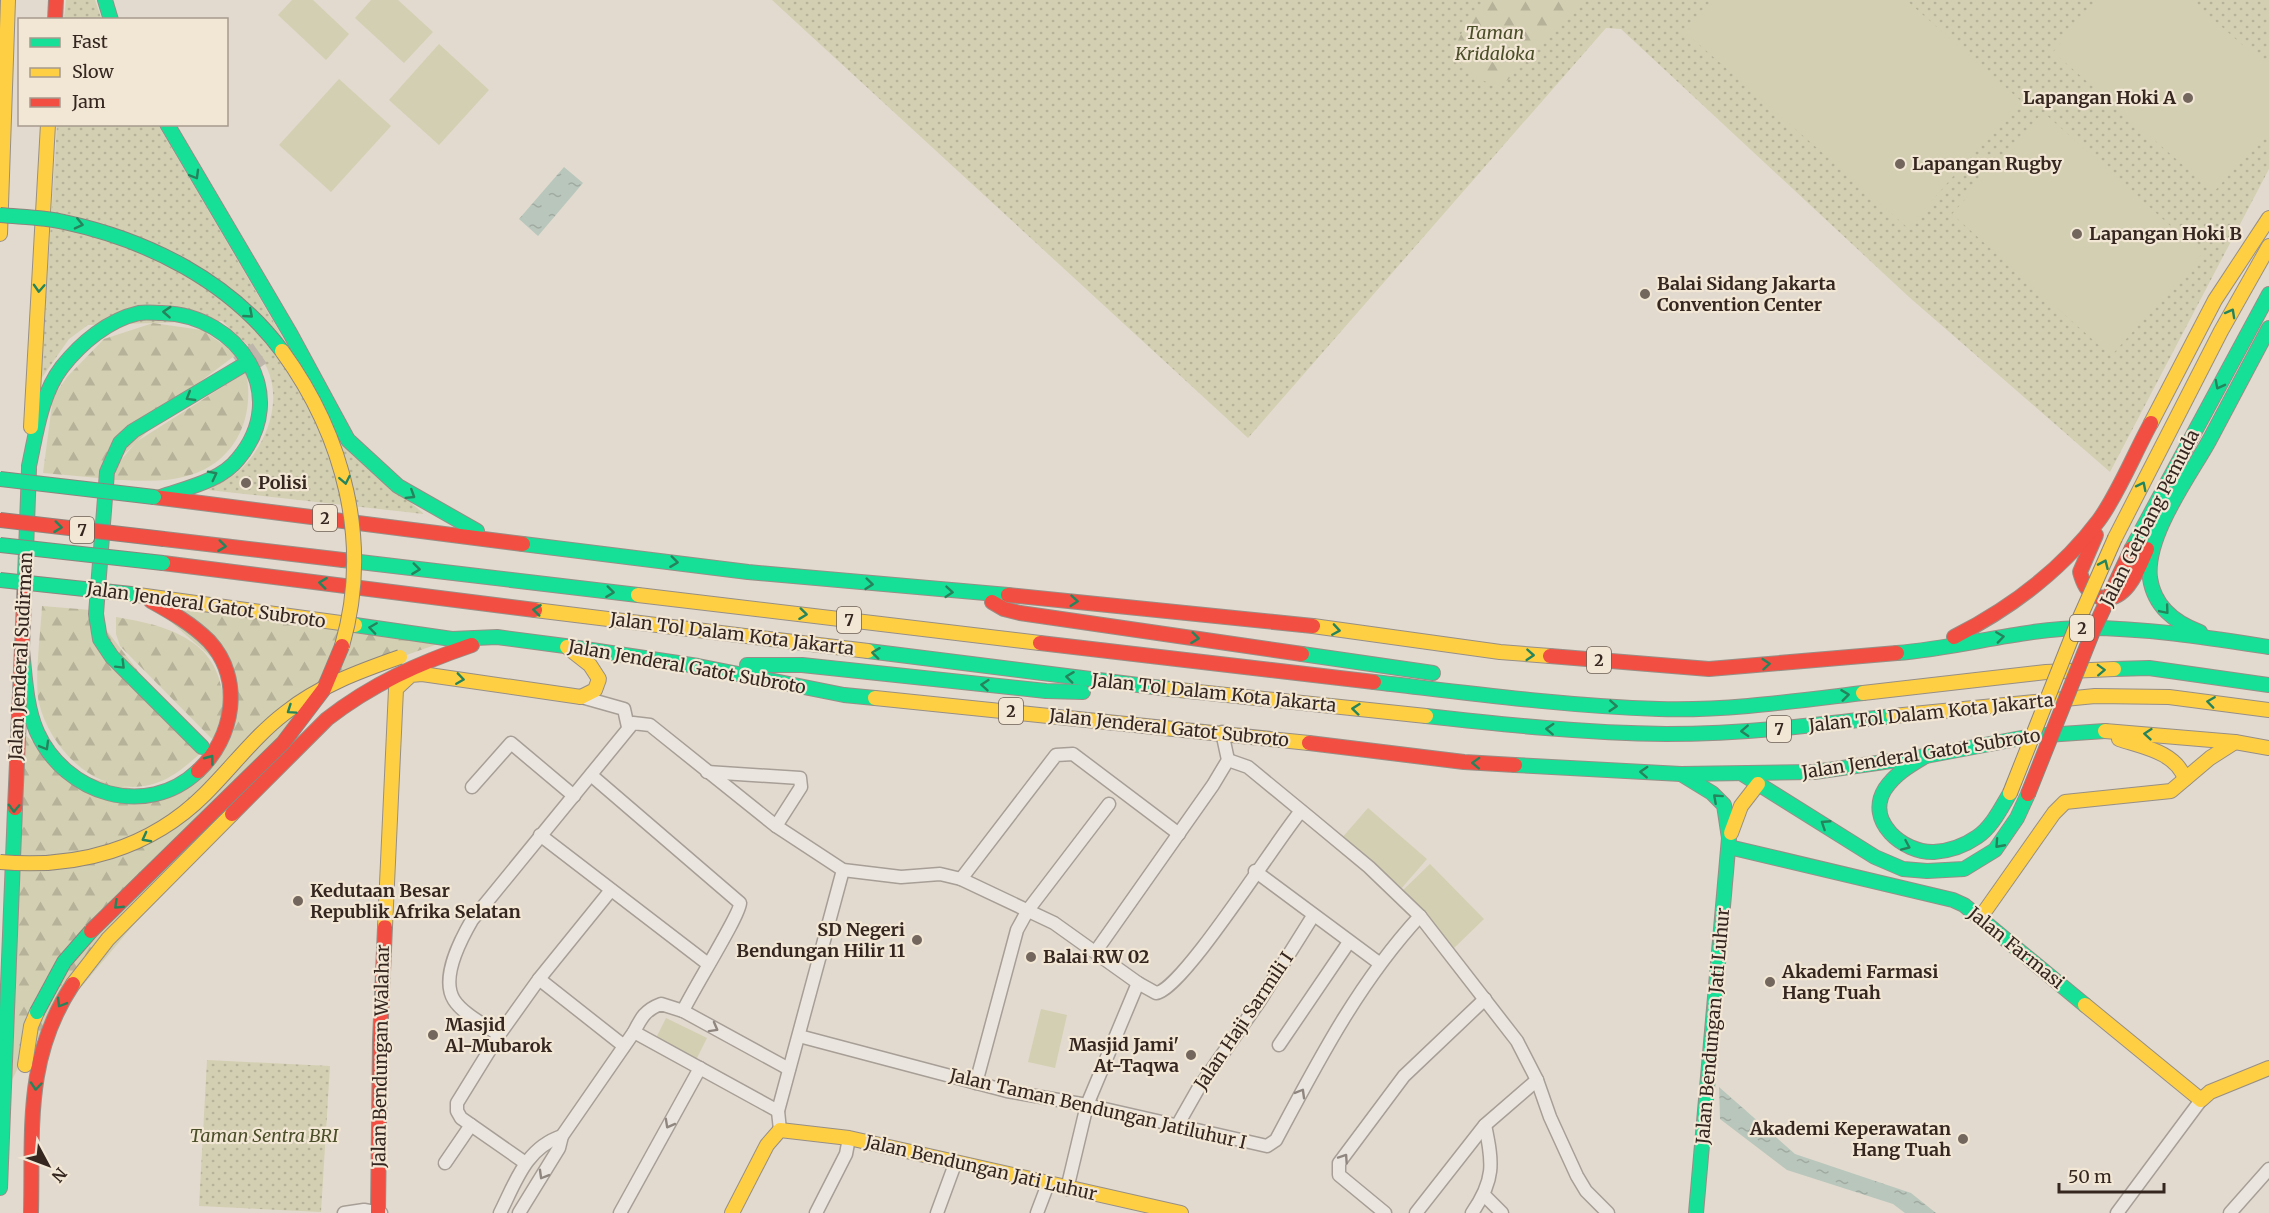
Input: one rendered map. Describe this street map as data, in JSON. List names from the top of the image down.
{
  "streets": {
    "main road": [
      "2",
      "Jalan Gerbang Pemuda",
      "7",
      "Jalan Jenderal Gatot Subroto",
      "Jalan Tol Dalam Kota Jakarta",
      "Jalan Jenderal Sudirman",
      "Jalan Farmasi",
      "Jalan Bendungan Jati Luhur",
      "Jalan Bendungan Walahar"
    ],
    "street": ["Jalan Haji Sarmili I", "Jalan Taman Bendungan Jatiluhur I"]
  },
  "crossings": [
    ["Jalan Gerbang Pemuda", "Jalan Jenderal Gatot Subroto"],
    ["Jalan Gerbang Pemuda", "Jalan Bendungan Jati Luhur"],
    ["Jalan Jenderal Gatot Subroto", "Jalan Bendungan Jati Luhur"],
    ["Jalan Farmasi", "Jalan Bendungan Jati Luhur"],
    ["Jalan Haji Sarmili I", "Jalan Taman Bendungan Jatiluhur I"]
  ],
  "one_way": ["Jalan Jenderal Sudirman"],
  "parks": ["Taman Kridaloka", "Taman Sentra BRI"],
  "places": [
    "Lapangan Hoki A",
    "Lapangan Rugby",
    "Lapangan Hoki B",
    "Balai Sidang Jakarta Convention Center",
    "Polisi",
    "Kedutaan Besar Republik Afrika Selatan",
    "SD Negeri Bendungan Hilir 11",
    "Balai RW 02",
    "Akademi Farmasi Hang Tuah",
    "Masjid Al-Mubarok",
    "Masjid Jami' At-Taqwa",
    "Akademi Keperawatan Hang Tuah"
  ],
  "legend": ["Fast", "Slow", "Jam"],
  "scale_bar": "50 m",
  "north": "bottom right"
}
